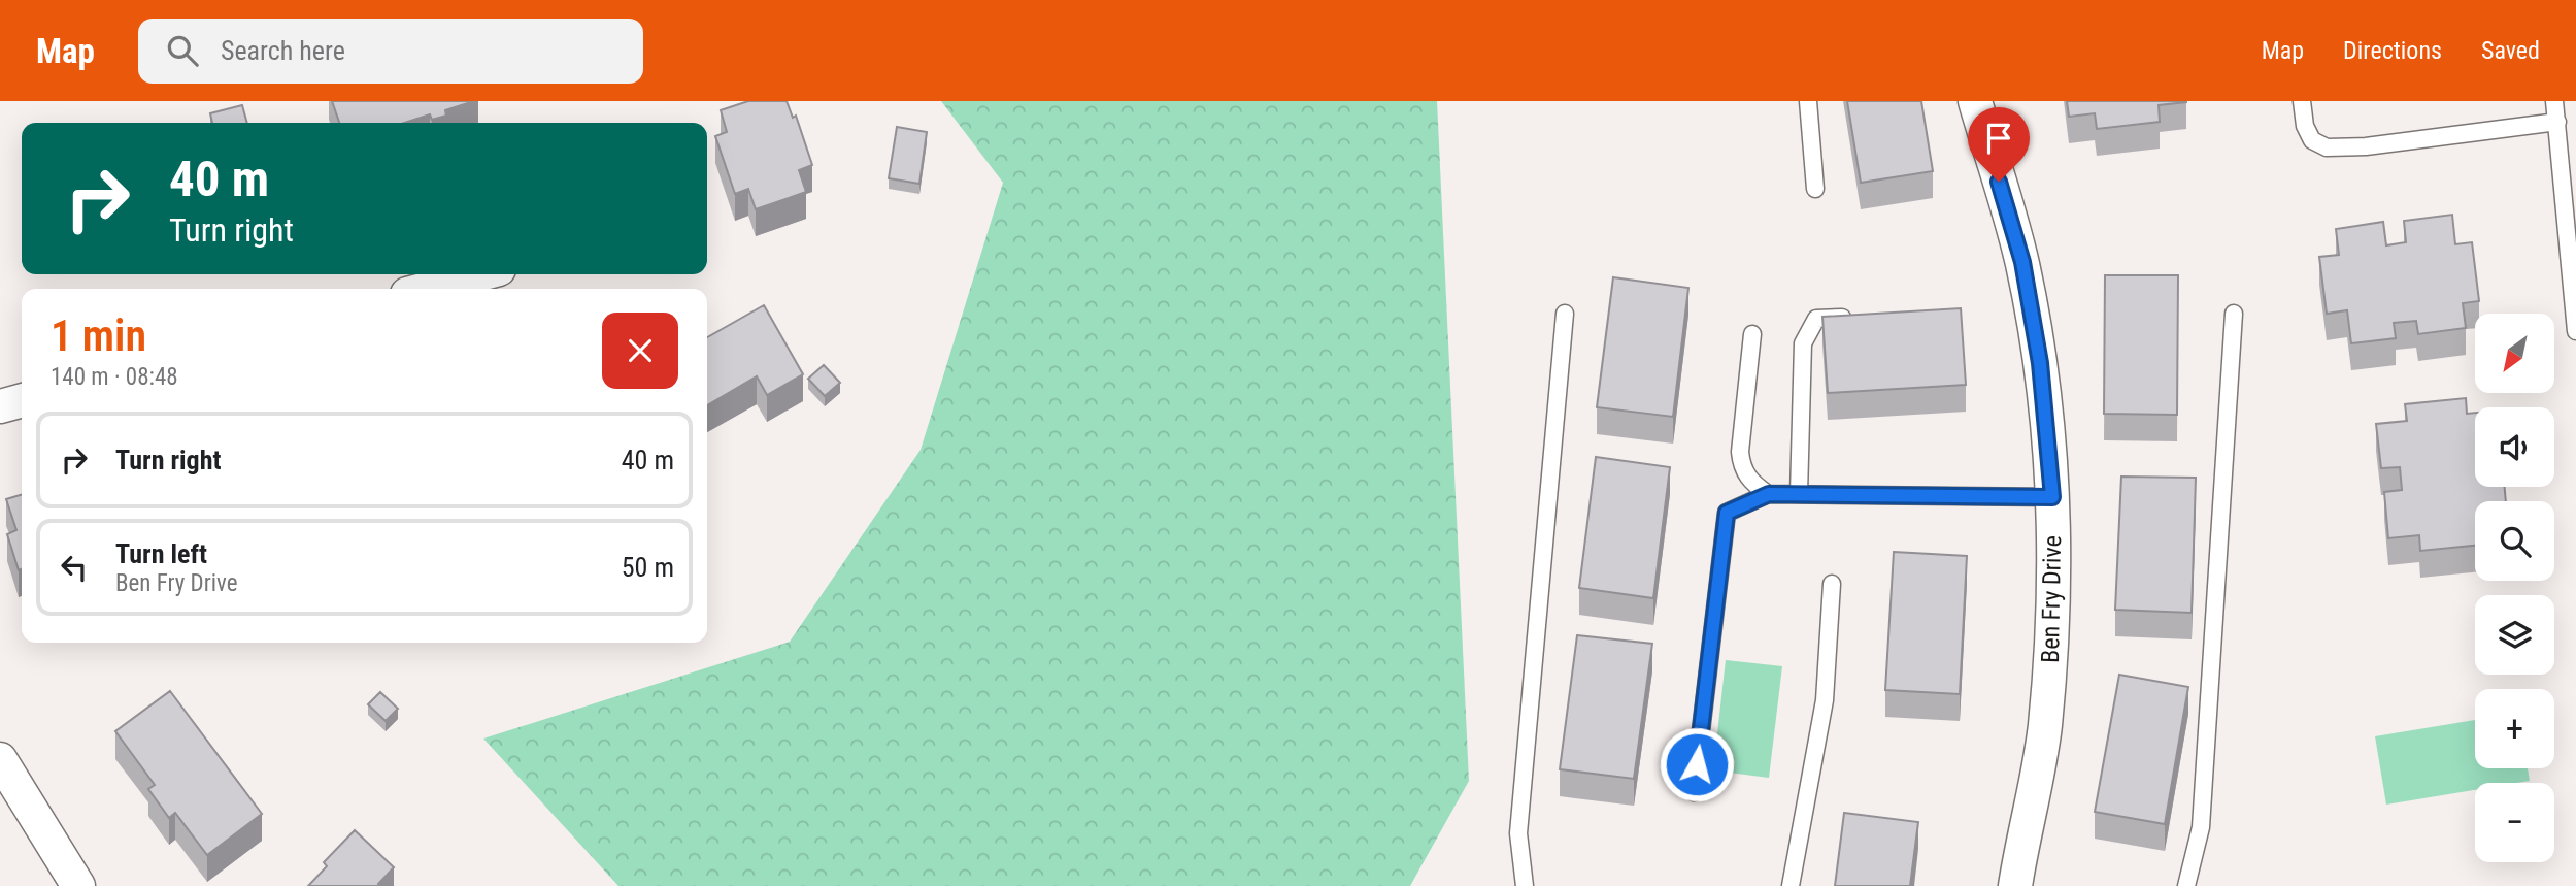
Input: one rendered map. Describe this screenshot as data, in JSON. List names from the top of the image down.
{
  "streets": {
    "street": ["Ben Fry Drive"]
  },
  "north": "bottom left",
  "page": {
    "header": "Map",
    "search": "Search here",
    "nav": ["Map", "Directions", "Saved"],
    "turn": ["40 m", "Turn right"],
    "heading": ["1 min", "140 m · 08:48"],
    "map_buttons": ["+", "−"],
    "list": [
      {
        "name": "Turn right",
        "value": "40 m"
      },
      {
        "name": "Turn left",
        "note": "Ben Fry Drive",
        "value": "50 m"
      }
    ]
  }
}
